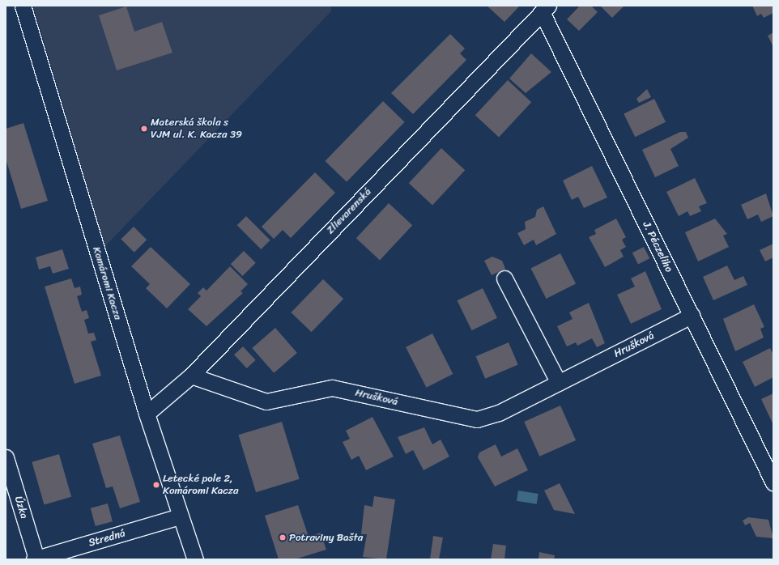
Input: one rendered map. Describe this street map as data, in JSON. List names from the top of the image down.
{
  "streets": {
    "street": [
      "Zlievarenská",
      "J. Péczeliho",
      "Komáromi Kacza",
      "Hrušková",
      "Úzka",
      "Stredná"
    ]
  },
  "crossings": [
    ["Zlievarenská", "J. Péczeliho"],
    ["Zlievarenská", "Komáromi Kacza"],
    ["Zlievarenská", "Hrušková"],
    ["J. Péczeliho", "Hrušková"],
    ["Komáromi Kacza", "Stredná"],
    ["Úzka", "Stredná"]
  ],
  "places": ["Materská škola s VJM ul. K. Kacza 39", "Letecké pole 2, Komáromi Kacza", "Potraviny Bašta"]
}
